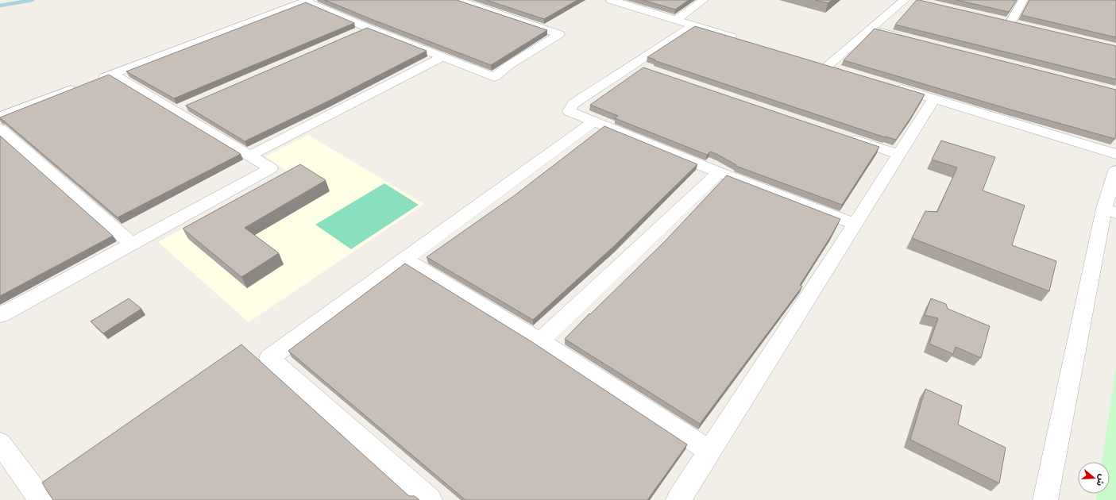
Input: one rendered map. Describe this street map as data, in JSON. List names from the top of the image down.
{
  "north": "right"
}
